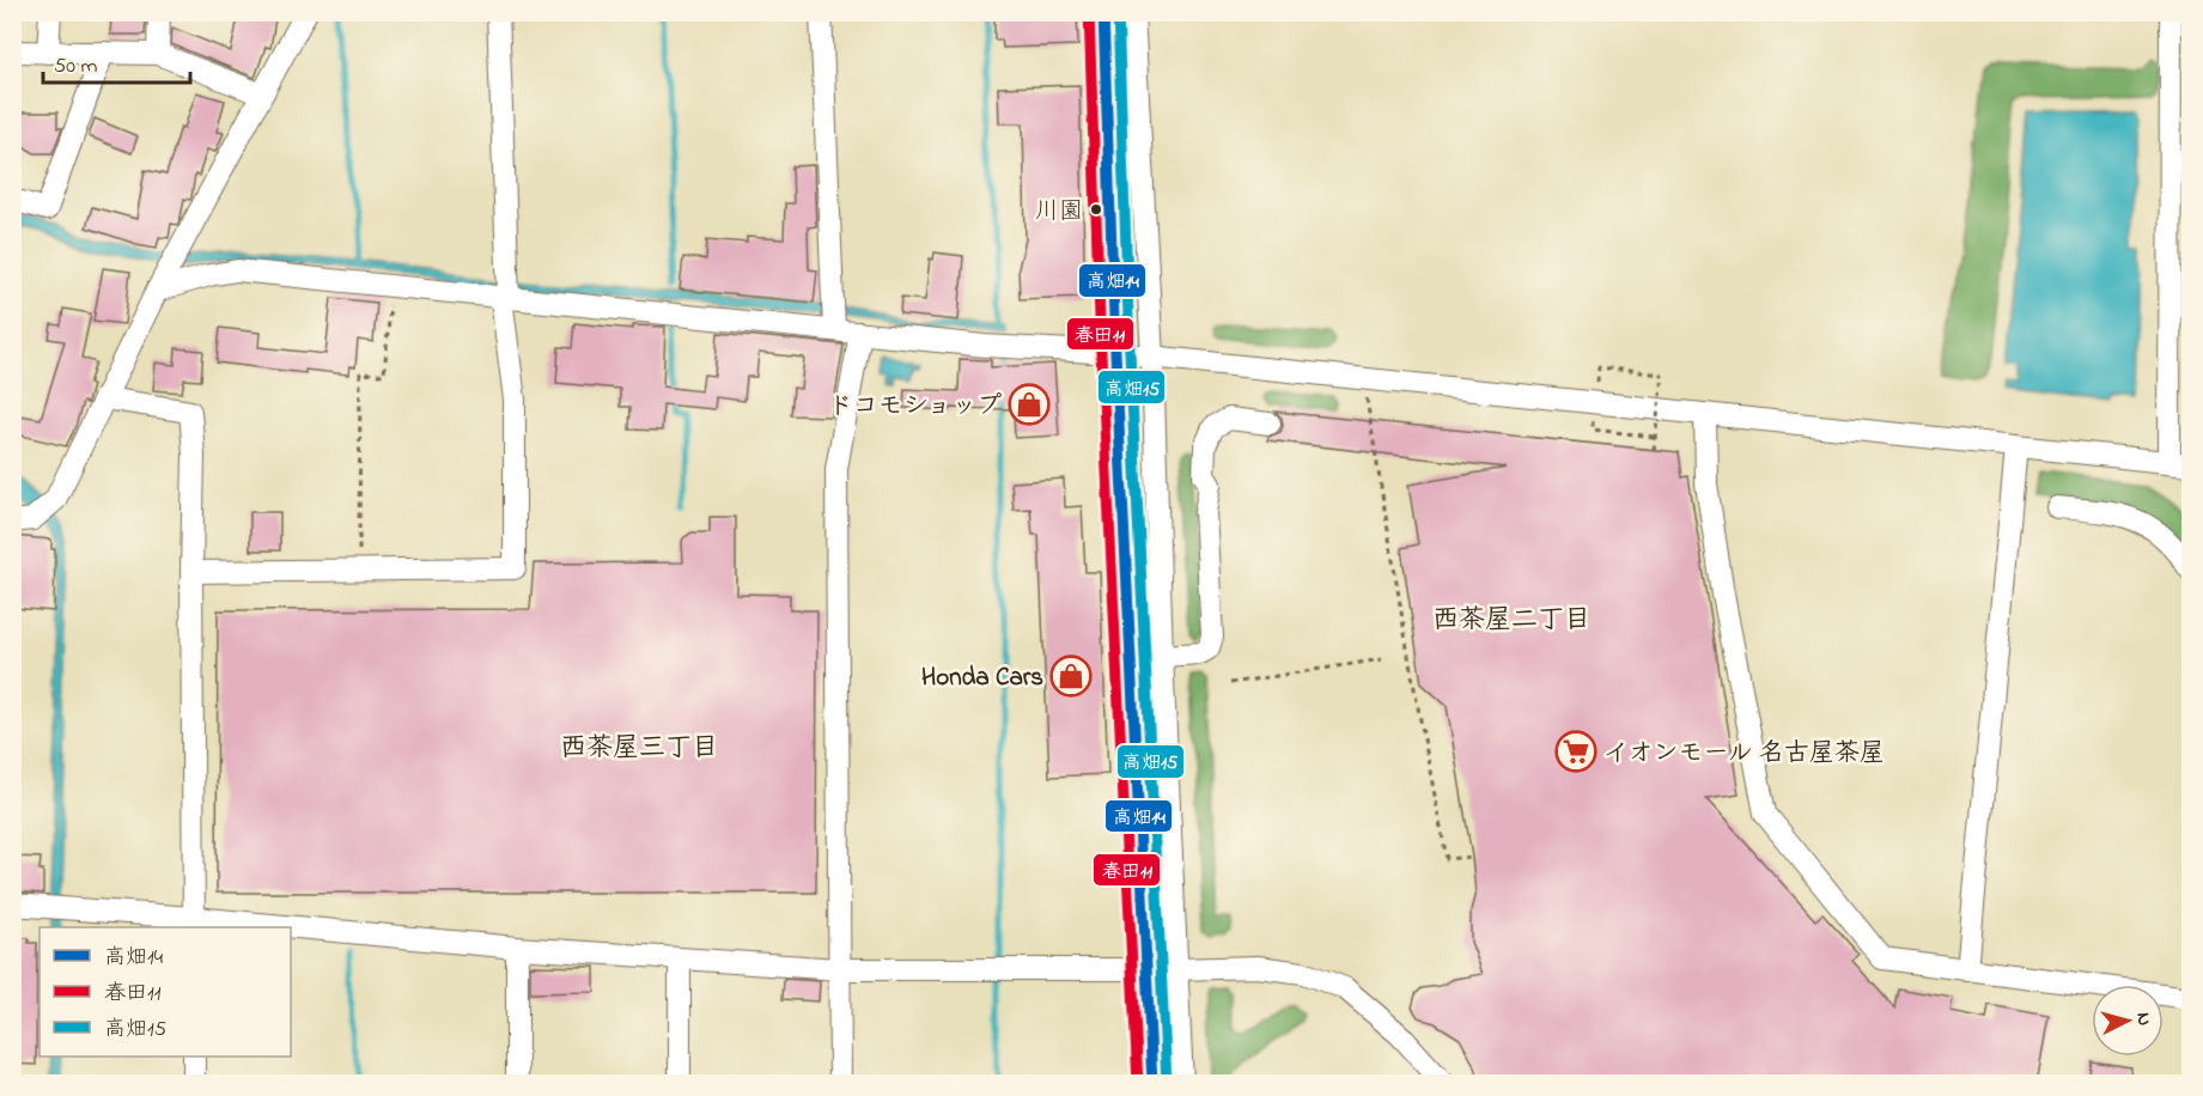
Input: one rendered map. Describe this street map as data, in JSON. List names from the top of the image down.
{
  "districts": ["西茶屋二丁目", "西茶屋三丁目"],
  "places": {
    "other": ["川園"],
    "shop": ["ドコモショップ", "Honda Cars"],
    "supermarket": ["イオンモール 名古屋茶屋"]
  },
  "lines": ["transit line 高畑14", "transit line 春田11", "transit line 高畑15"],
  "legend": ["高畑14", "春田11", "高畑15"],
  "scale_bar": "50 m",
  "north": "right"
}
